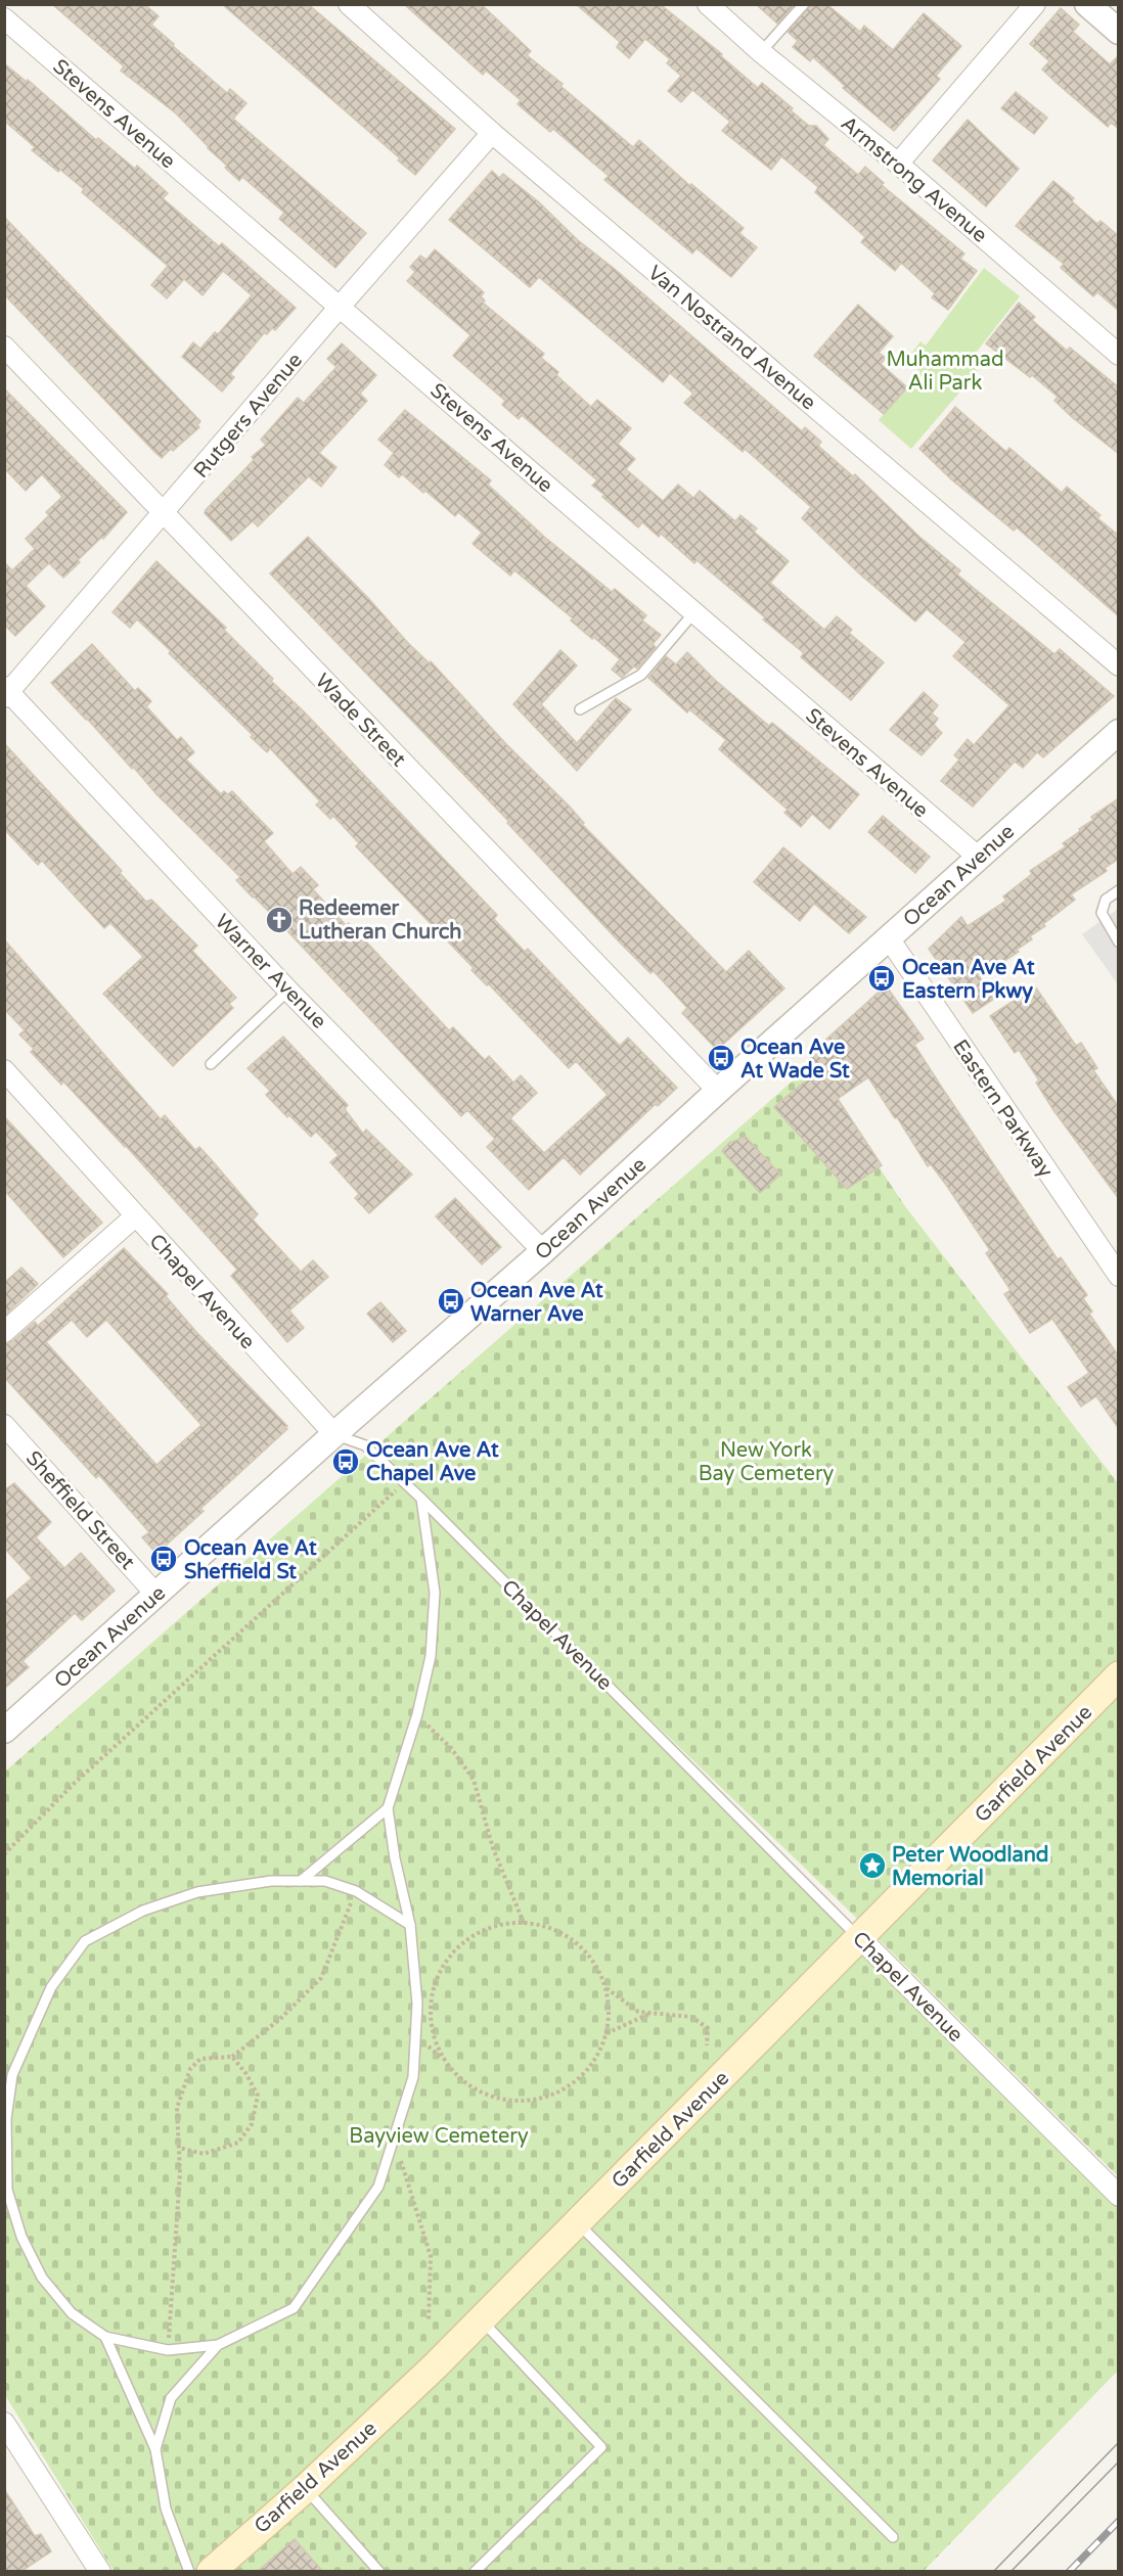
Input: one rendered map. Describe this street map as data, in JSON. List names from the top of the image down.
{
  "streets": {
    "main road": ["Garfield Avenue"],
    "street": [
      "Stevens Avenue",
      "Armstrong Avenue",
      "Van Nostrand Avenue",
      "Rutgers Avenue",
      "Wade Street",
      "Ocean Avenue",
      "Warner Avenue",
      "Eastern Parkway",
      "Chapel Avenue",
      "Sheffield Street"
    ]
  },
  "crossings": [
    ["Stevens Avenue", "Rutgers Avenue"],
    ["Stevens Avenue", "Ocean Avenue"],
    ["Van Nostrand Avenue", "Rutgers Avenue"],
    ["Rutgers Avenue", "Wade Street"],
    ["Rutgers Avenue", "Warner Avenue"],
    ["Wade Street", "Ocean Avenue"],
    ["Ocean Avenue", "Warner Avenue"],
    ["Ocean Avenue", "Eastern Parkway"],
    ["Ocean Avenue", "Chapel Avenue"],
    ["Ocean Avenue", "Sheffield Street"],
    ["Chapel Avenue", "Garfield Avenue"]
  ],
  "parks": ["Muhammad Ali Park", "New York Bay Cemetery", "Bayview Cemetery"],
  "places": {
    "church": ["Redeemer Lutheran Church"],
    "bus stop": [
      "Ocean Ave At Eastern Pkwy",
      "Ocean Ave At Wade St",
      "Ocean Ave At Warner Ave",
      "Ocean Ave At Chapel Ave",
      "Ocean Ave At Sheffield St"
    ],
    "place": ["Peter Woodland Memorial"]
  }
}
